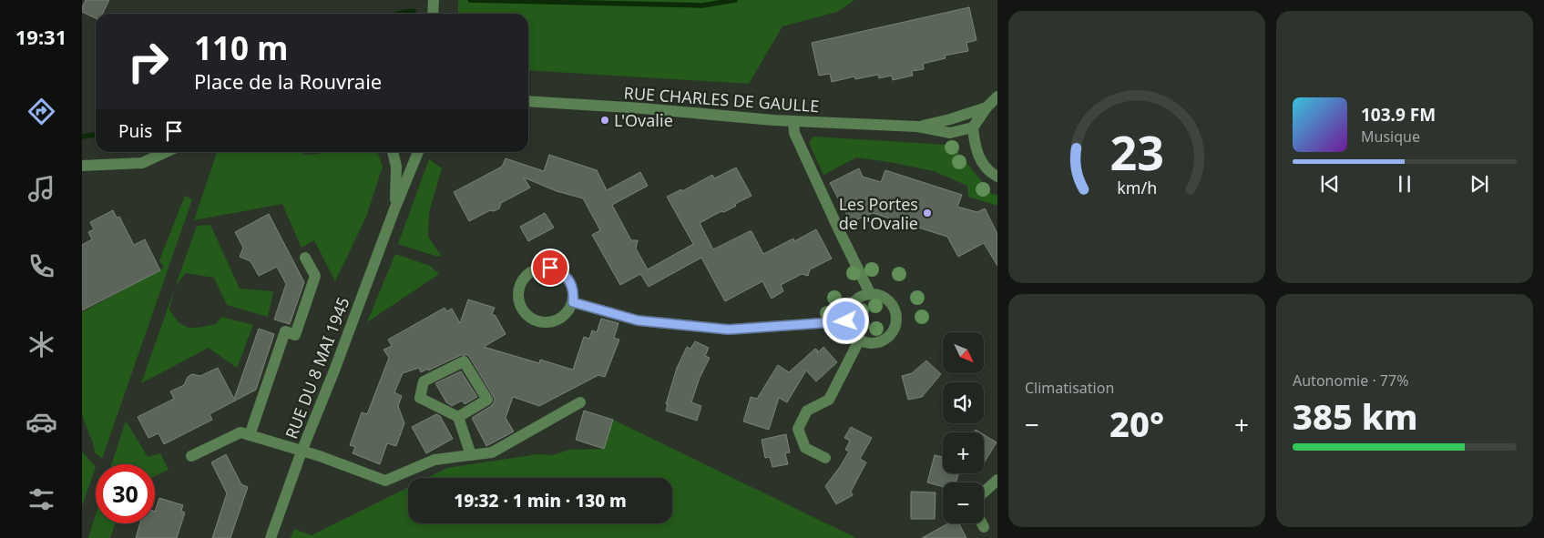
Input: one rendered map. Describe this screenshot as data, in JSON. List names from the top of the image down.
{
  "streets": {
    "street": ["RUE CHARLES DE GAULLE", "RUE DU 8 MAI 1945"]
  },
  "places": ["L'Ovalie", "Les Portes de l'Ovalie"],
  "north": "bottom right",
  "page": {
    "tabs": "19:31",
    "turn": ["110 m", "Place de la Rouvraie"],
    "song": ["103.9 FM", "Musique"],
    "then": "Puis",
    "tile": [
      "Climatisation",
      ["Autonomie · 77%", "385 km"]
    ],
    "map_buttons": ["+", "−"],
    "heat": ["−", "20°", "+"],
    "limit": "30",
    "trip": "19:32 · 1 min · 130 m",
    "gauge": ["23", "km/h"]
  }
}
